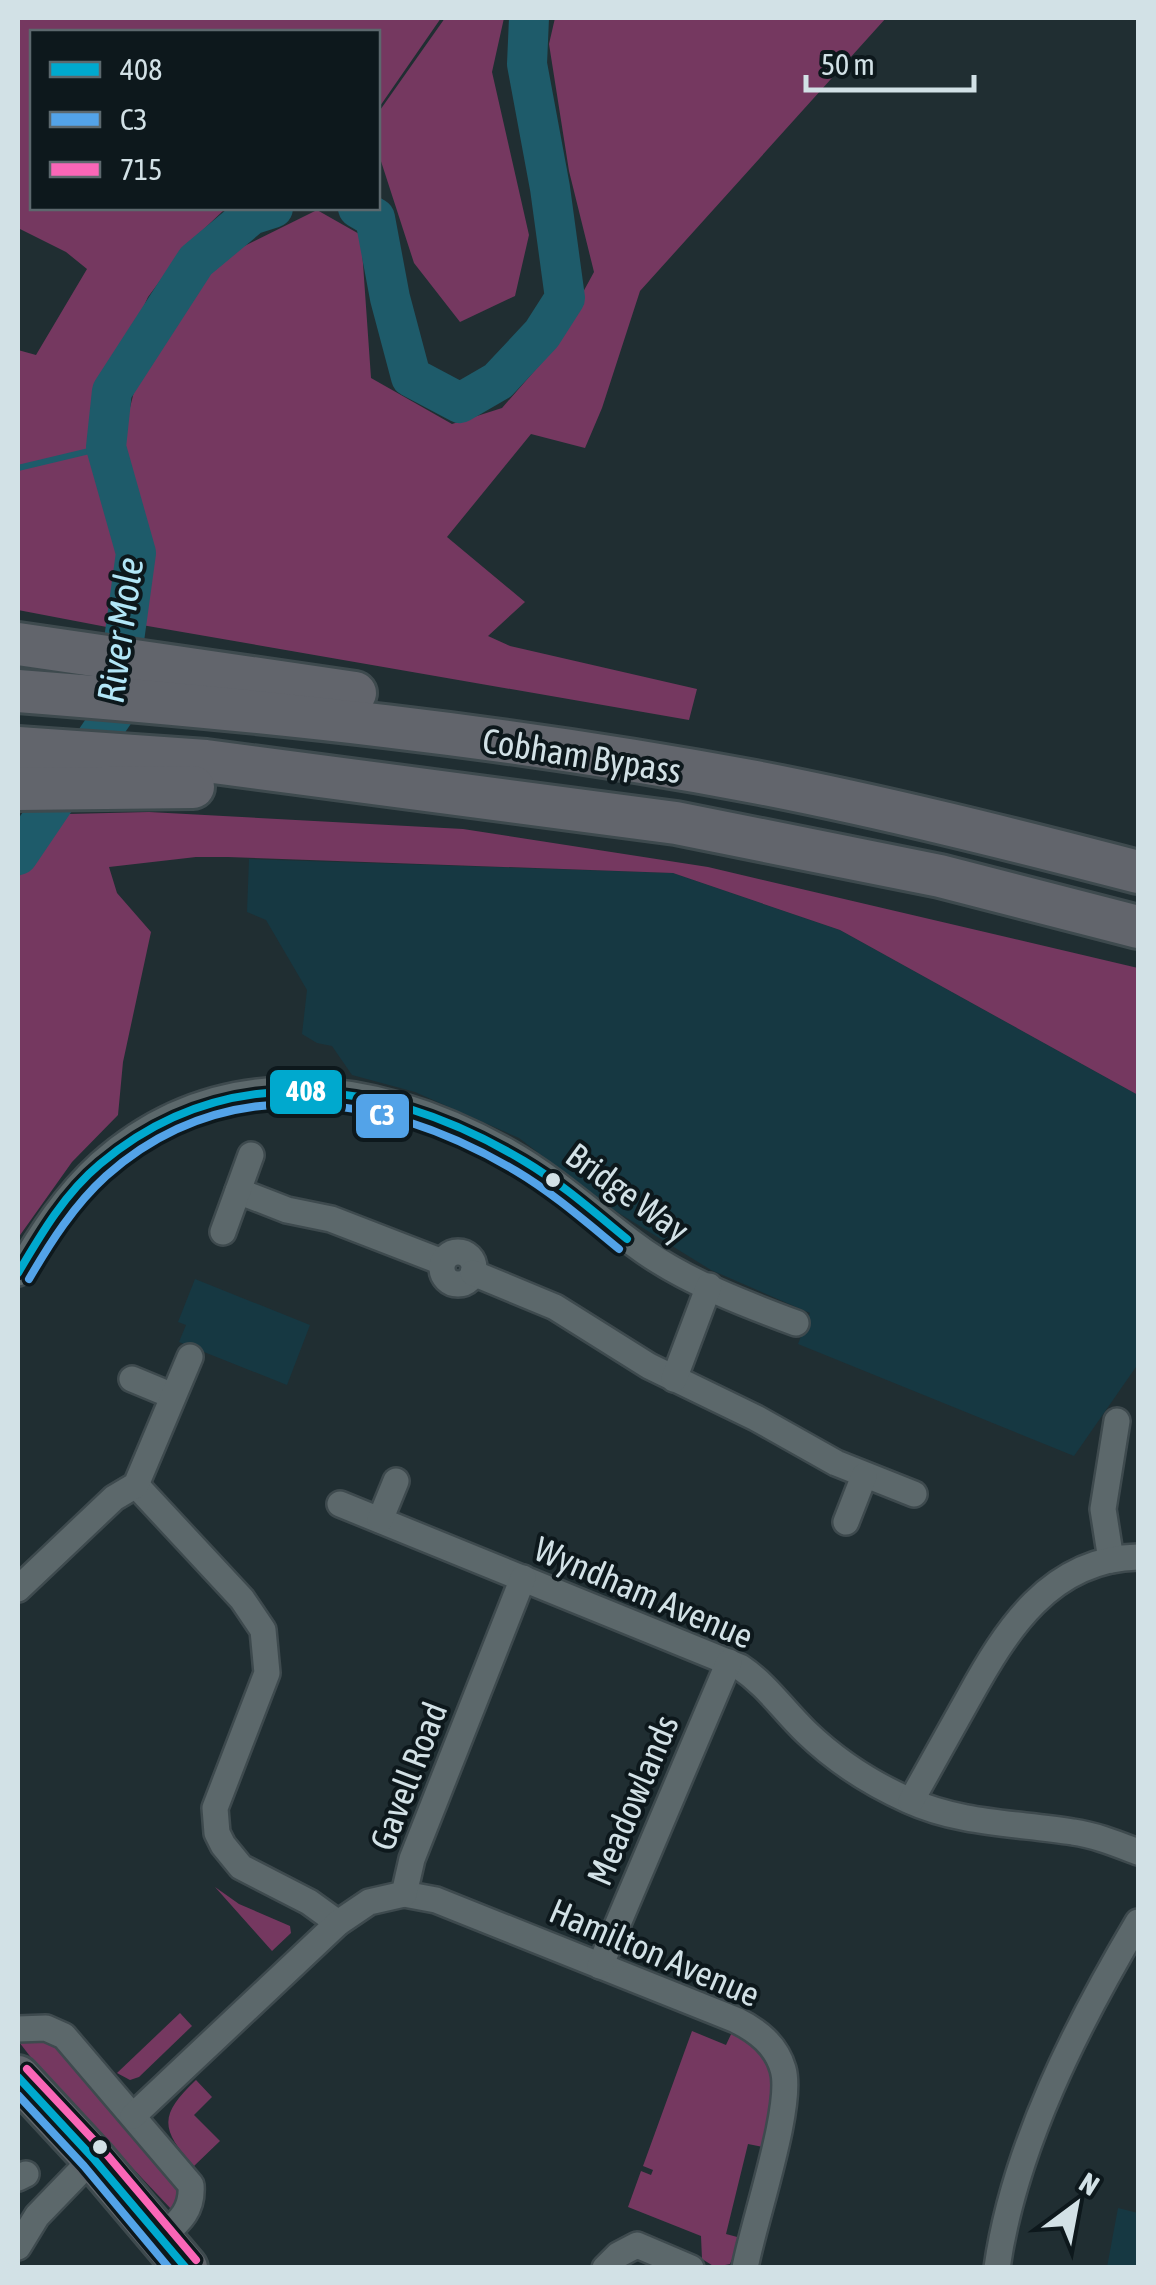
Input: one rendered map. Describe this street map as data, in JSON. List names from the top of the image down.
{
  "streets": {
    "highway": ["Cobham Bypass"],
    "street": [
      "Bridge Way",
      "Wyndham Avenue",
      "Gavell Road",
      "Meadowlands",
      "Hamilton Avenue"
    ]
  },
  "crossings": [
    ["Wyndham Avenue", "Gavell Road"],
    ["Wyndham Avenue", "Meadowlands"],
    ["Gavell Road", "Hamilton Avenue"],
    ["Meadowlands", "Hamilton Avenue"]
  ],
  "water": ["River Mole"],
  "lines": ["transit line 408", "transit line C3", "transit line 715"],
  "legend": ["408", "C3", "715"],
  "scale_bar": "50 m",
  "north": "top right"
}
